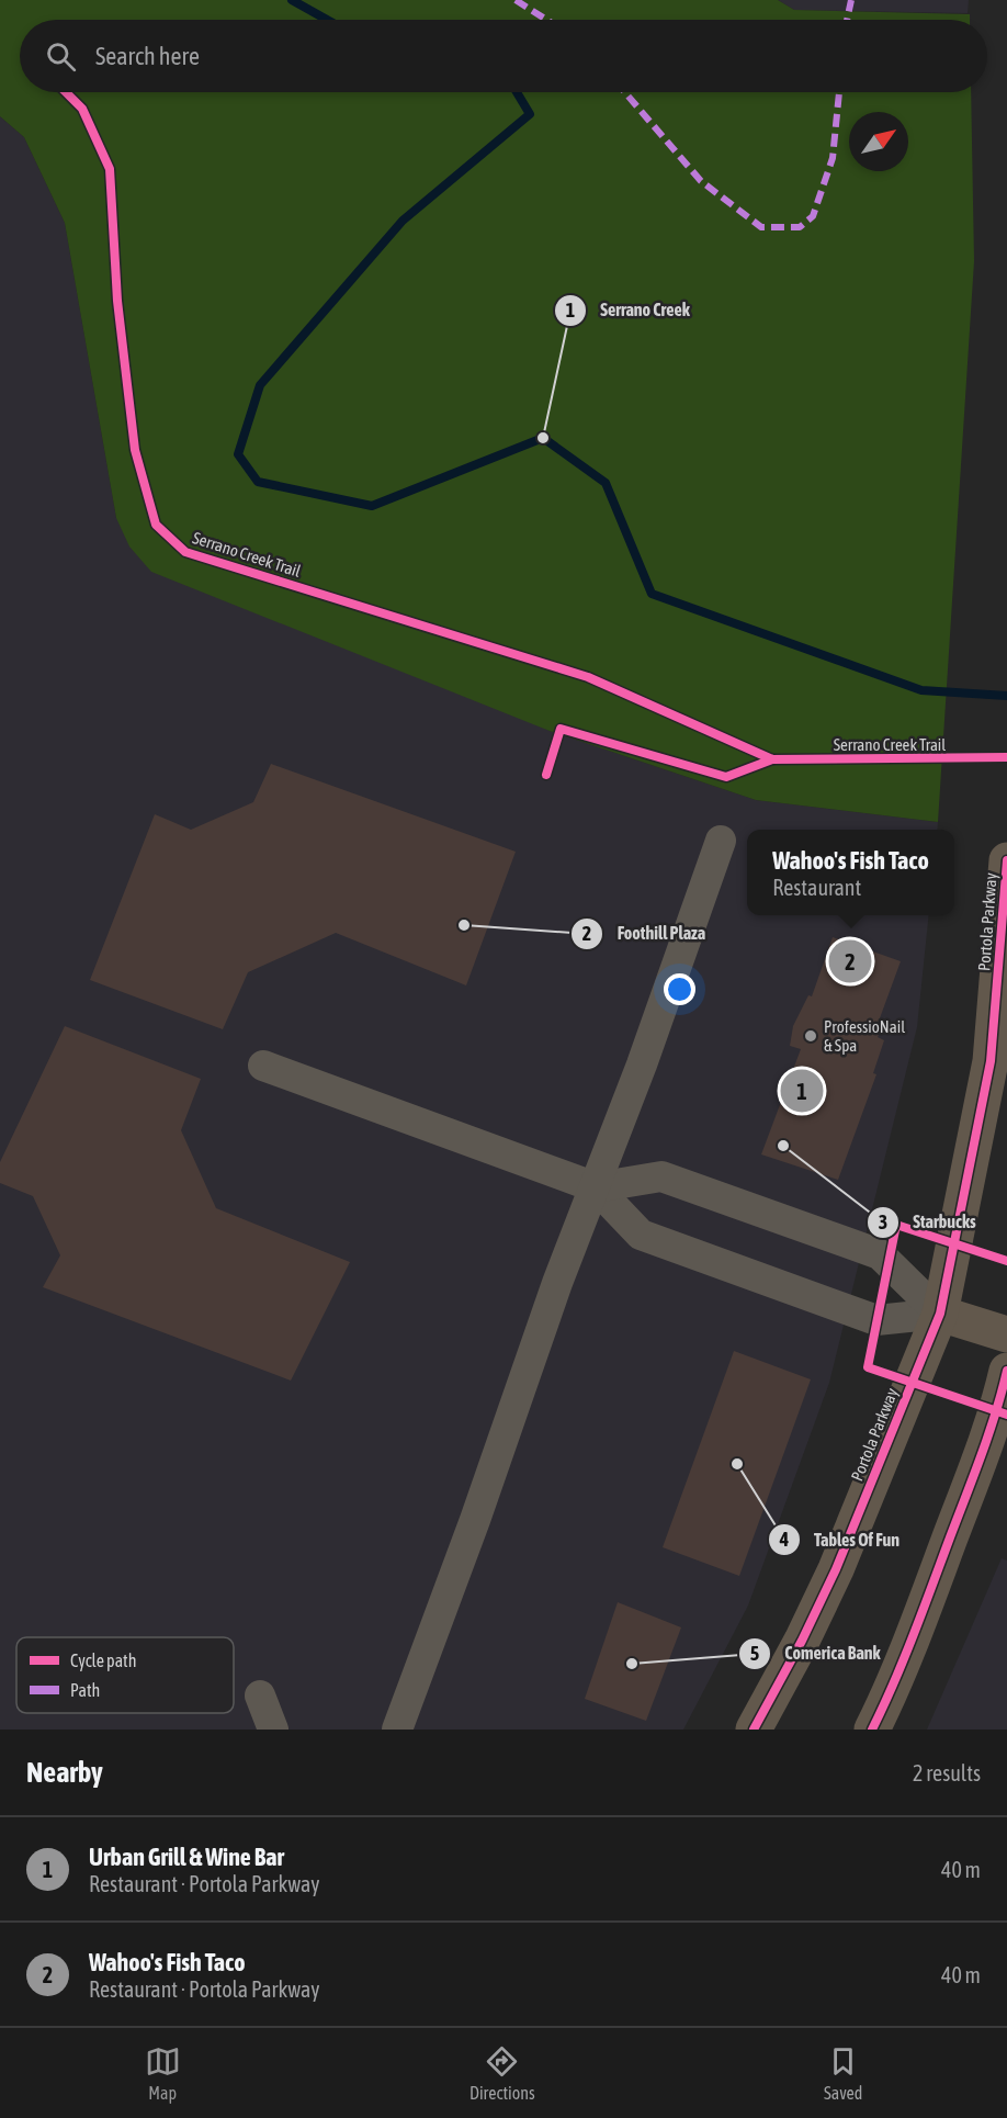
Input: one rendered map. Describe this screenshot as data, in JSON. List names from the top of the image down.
{
  "streets": {
    "main road": ["Portola Parkway"],
    "cycle path": ["Serrano Creek Trail"]
  },
  "places": [
    "Serrano Creek",
    "Foothill Plaza",
    "ProfessioNail & Spa",
    "Starbucks",
    "Tables Of Fun",
    "Comerica Bank"
  ],
  "legend": ["Cycle path", "Path"],
  "north": "top right",
  "page": {
    "search": "Search here",
    "popup": ["Wahoo's Fish Taco", "Restaurant"],
    "pins": ["2", "1"],
    "heading": ["Nearby", "2 results"],
    "list": [
      {
        "mark": "1",
        "name": "Urban Grill & Wine Bar",
        "note": "Restaurant · Portola Parkway",
        "value": "40 m"
      },
      {
        "mark": "2",
        "name": "Wahoo's Fish Taco",
        "note": "Restaurant · Portola Parkway",
        "value": "40 m"
      }
    ],
    "nav": ["Map", "Directions", "Saved"]
  }
}
